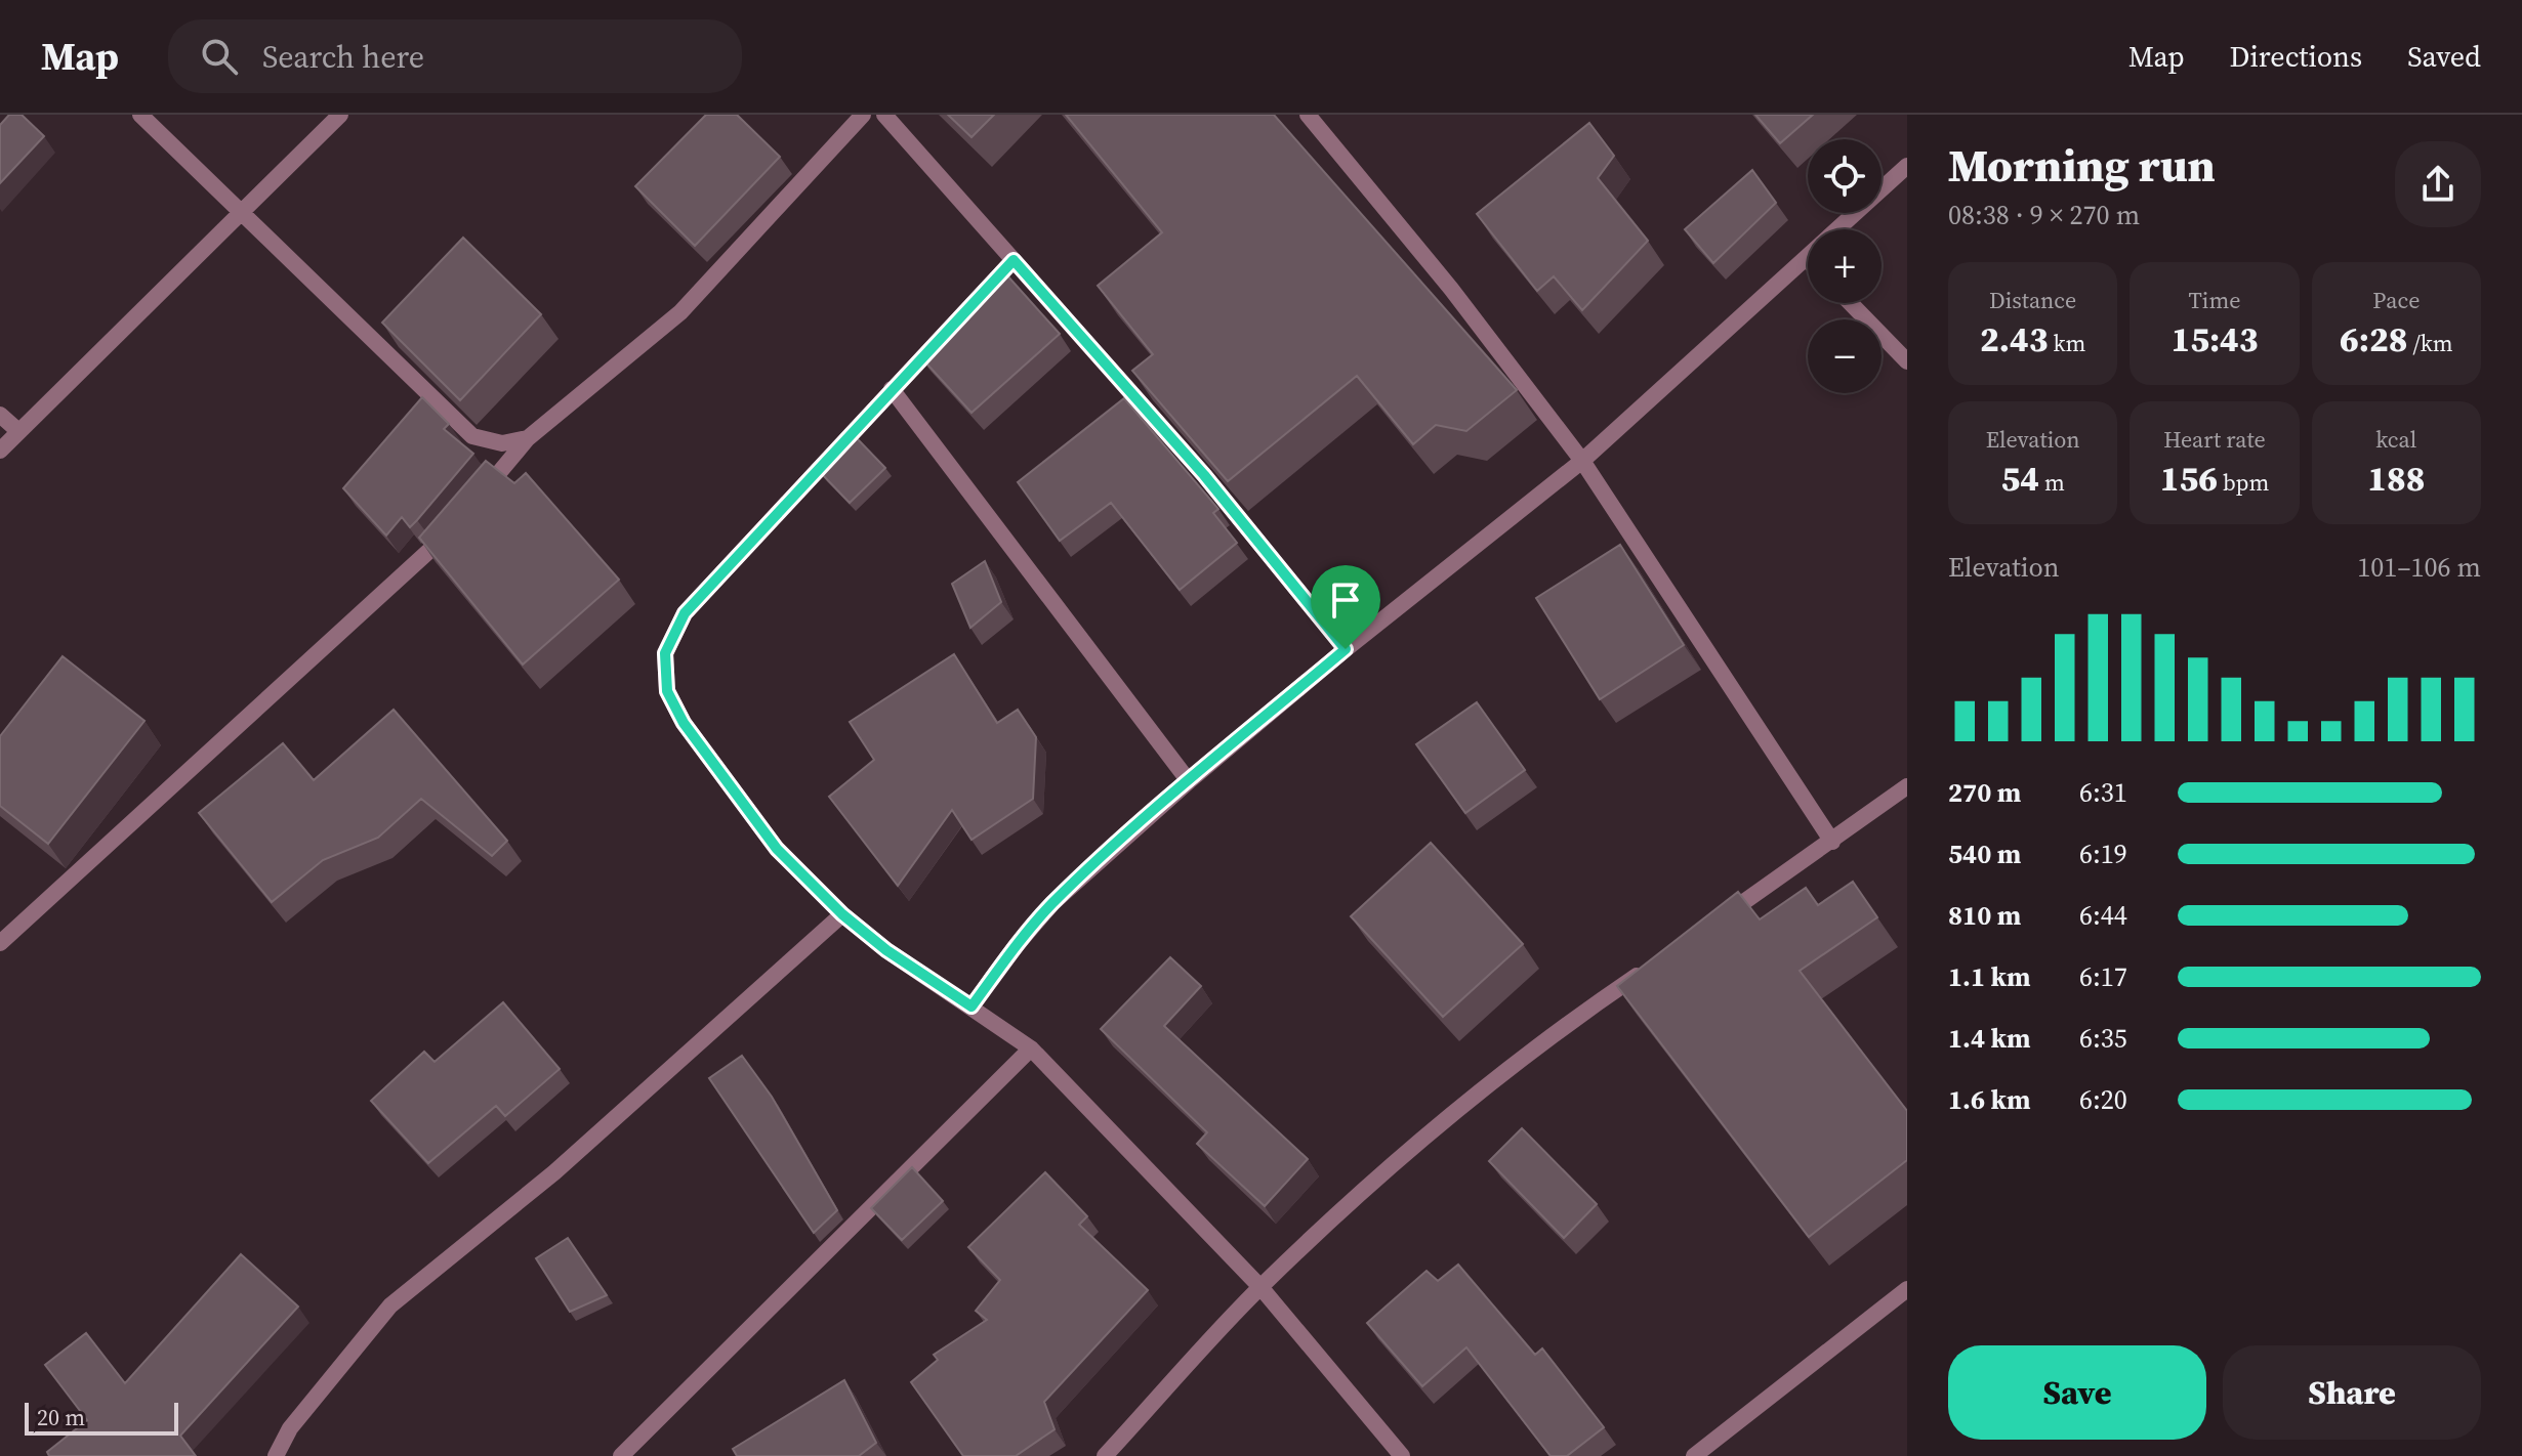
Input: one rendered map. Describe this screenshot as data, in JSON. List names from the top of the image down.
{
  "scale_bar": "20 m",
  "page": {
    "header": "Map",
    "search": "Search here",
    "nav": ["Map", "Directions", "Saved"],
    "heading": ["Morning run", "08:38 · 9 × 270 m"],
    "map_buttons": ["+", "−"],
    "stats": [
      ["Distance", "2.43 km"],
      ["Time", "15:43"],
      ["Pace", "6:28 /km"],
      ["Elevation", "54 m"],
      ["Heart rate", "156 bpm"],
      ["kcal", "188"]
    ],
    "chart": ["Elevation", "101–106 m"],
    "list": [
      {
        "name": "270 m",
        "note": "6:31"
      },
      {
        "name": "540 m",
        "note": "6:19"
      },
      {
        "name": "810 m",
        "note": "6:44"
      },
      {
        "name": "1.1 km",
        "note": "6:17"
      },
      {
        "name": "1.4 km",
        "note": "6:35"
      },
      {
        "name": "1.6 km",
        "note": "6:20"
      }
    ],
    "buttons": ["Save", "Share"],
    "scale": "20 m"
  }
}
